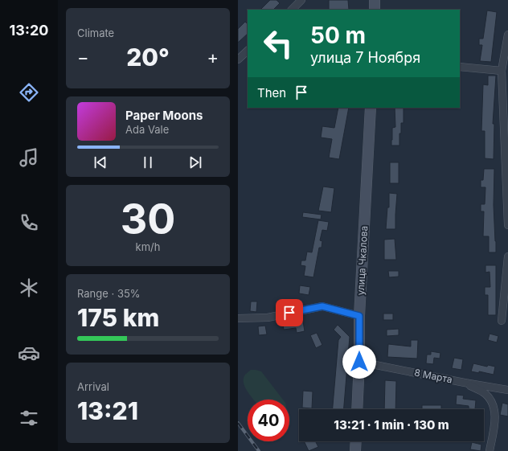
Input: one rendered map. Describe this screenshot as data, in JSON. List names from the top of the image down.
{
  "streets": {
    "street": ["улица Чкалова", "8 Марта"]
  },
  "crossings": [
    ["улица Чкалова", "8 Марта"]
  ],
  "page": {
    "tabs": "13:20",
    "tile": [
      "Climate",
      ["30", "km/h"],
      ["Range · 35%", "175 km"],
      ["Arrival", "13:21"]
    ],
    "turn": ["50 m", "улица 7 Ноября"],
    "heat": ["−", "20°", "+"],
    "then": "Then",
    "song": ["Paper Moons", "Ada Vale"],
    "limit": "40",
    "trip": "13:21 · 1 min · 130 m"
  }
}
